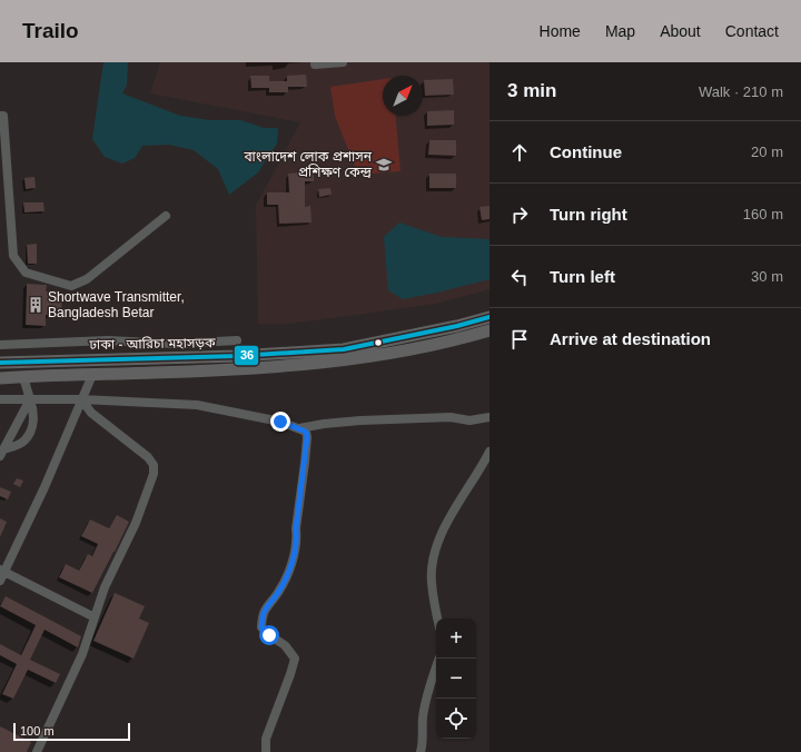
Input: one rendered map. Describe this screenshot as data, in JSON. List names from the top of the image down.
{
  "streets": {
    "highway": ["ঢাকা - আরিচা মহাসড়ক"]
  },
  "places": {
    "school or university": ["বাংলাদেশ লোক প্রশাসন প্রশিক্ষণ কেন্দ্র"],
    "building": ["Shortwave Transmitter, Bangladesh Betar"]
  },
  "lines": ["transit line 36"],
  "scale_bar": "100 m",
  "north": "top right",
  "page": {
    "header": "Trailo",
    "nav": [
      "Home",
      "Map",
      "About",
      "Contact"
    ],
    "heading": ["3 min", "Walk · 210 m"],
    "list": [
      ["Continue", "20 m"],
      ["Turn right", "160 m"],
      ["Turn left", "30 m"],
      "Arrive at destination"
    ],
    "map_buttons": ["+", "−"],
    "scale": "100 m"
  }
}
